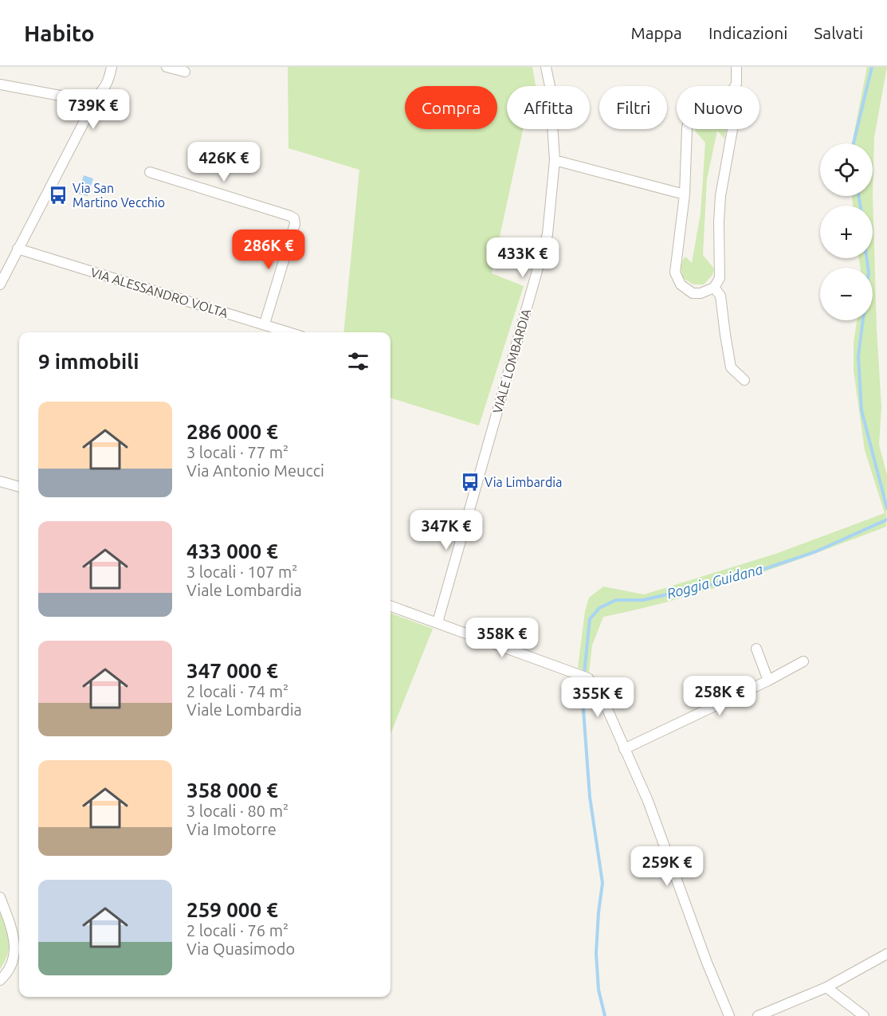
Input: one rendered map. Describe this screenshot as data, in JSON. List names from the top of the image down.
{
  "streets": {
    "street": ["VIA ALESSANDRO VOLTA", "VIALE LOMBARDIA"]
  },
  "water": ["Roggia Guidana"],
  "places": {
    "bus stop": ["Via San Martino Vecchio", "Via Limbardia"]
  },
  "page": {
    "header": "Habito",
    "nav": ["Mappa", "Indicazioni", "Salvati"],
    "chip": [
      "Compra",
      "Affitta",
      "Filtri",
      "Nuovo"
    ],
    "price": [
      "739K €",
      "426K €",
      "286K €",
      "433K €",
      "347K €",
      "358K €",
      "258K €",
      "355K €",
      "259K €"
    ],
    "map_buttons": ["+", "−"],
    "heading": "9 immobili",
    "list": [
      {
        "name": "286 000 €",
        "note": "3 locali · 77 m² · Via Antonio Meucci"
      },
      {
        "name": "433 000 €",
        "note": "3 locali · 107 m² · Viale Lombardia"
      },
      {
        "name": "347 000 €",
        "note": "2 locali · 74 m² · Viale Lombardia"
      },
      {
        "name": "358 000 €",
        "note": "3 locali · 80 m² · Via Imotorre"
      },
      {
        "name": "259 000 €",
        "note": "2 locali · 76 m² · Via Quasimodo"
      }
    ]
  }
}
